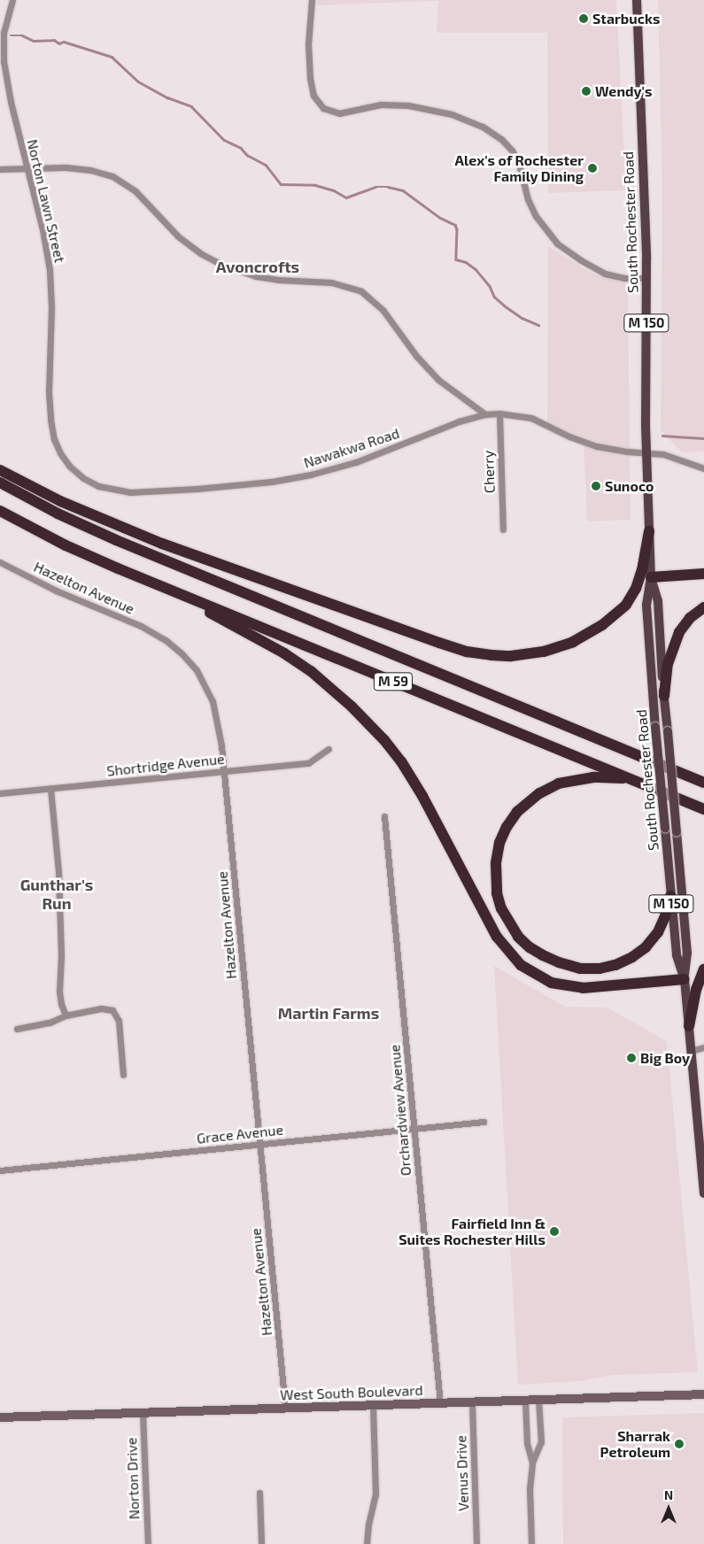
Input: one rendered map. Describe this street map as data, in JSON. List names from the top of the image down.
{
  "streets": {
    "highway": ["M 59"],
    "main road": ["South Rochester Road", "M 150"],
    "street": [
      "Norton Lawn Street",
      "Nawakwa Road",
      "Cherry",
      "Hazelton Avenue",
      "Shortridge Avenue",
      "Orchardview Avenue",
      "Grace Avenue",
      "West South Boulevard",
      "Venus Drive",
      "Norton Drive"
    ]
  },
  "crossings": [
    ["Norton Lawn Street", "Nawakwa Road"],
    ["South Rochester Road", "Nawakwa Road"],
    ["Nawakwa Road", "Cherry"],
    ["Hazelton Avenue", "Shortridge Avenue"],
    ["Hazelton Avenue", "Grace Avenue"],
    ["Hazelton Avenue", "West South Boulevard"],
    ["Orchardview Avenue", "Grace Avenue"],
    ["Orchardview Avenue", "West South Boulevard"],
    ["West South Boulevard", "Venus Drive"],
    ["West South Boulevard", "Norton Drive"]
  ],
  "districts": ["Avoncrofts", "Gunthar's Run", "Martin Farms"],
  "places": [
    "Starbucks",
    "Wendy's",
    "Alex's of Rochester Family Dining",
    "Sunoco",
    "Big Boy",
    "Fairfield Inn & Suites Rochester Hills",
    "Sharrak Petroleum"
  ],
  "north": "top"
}
